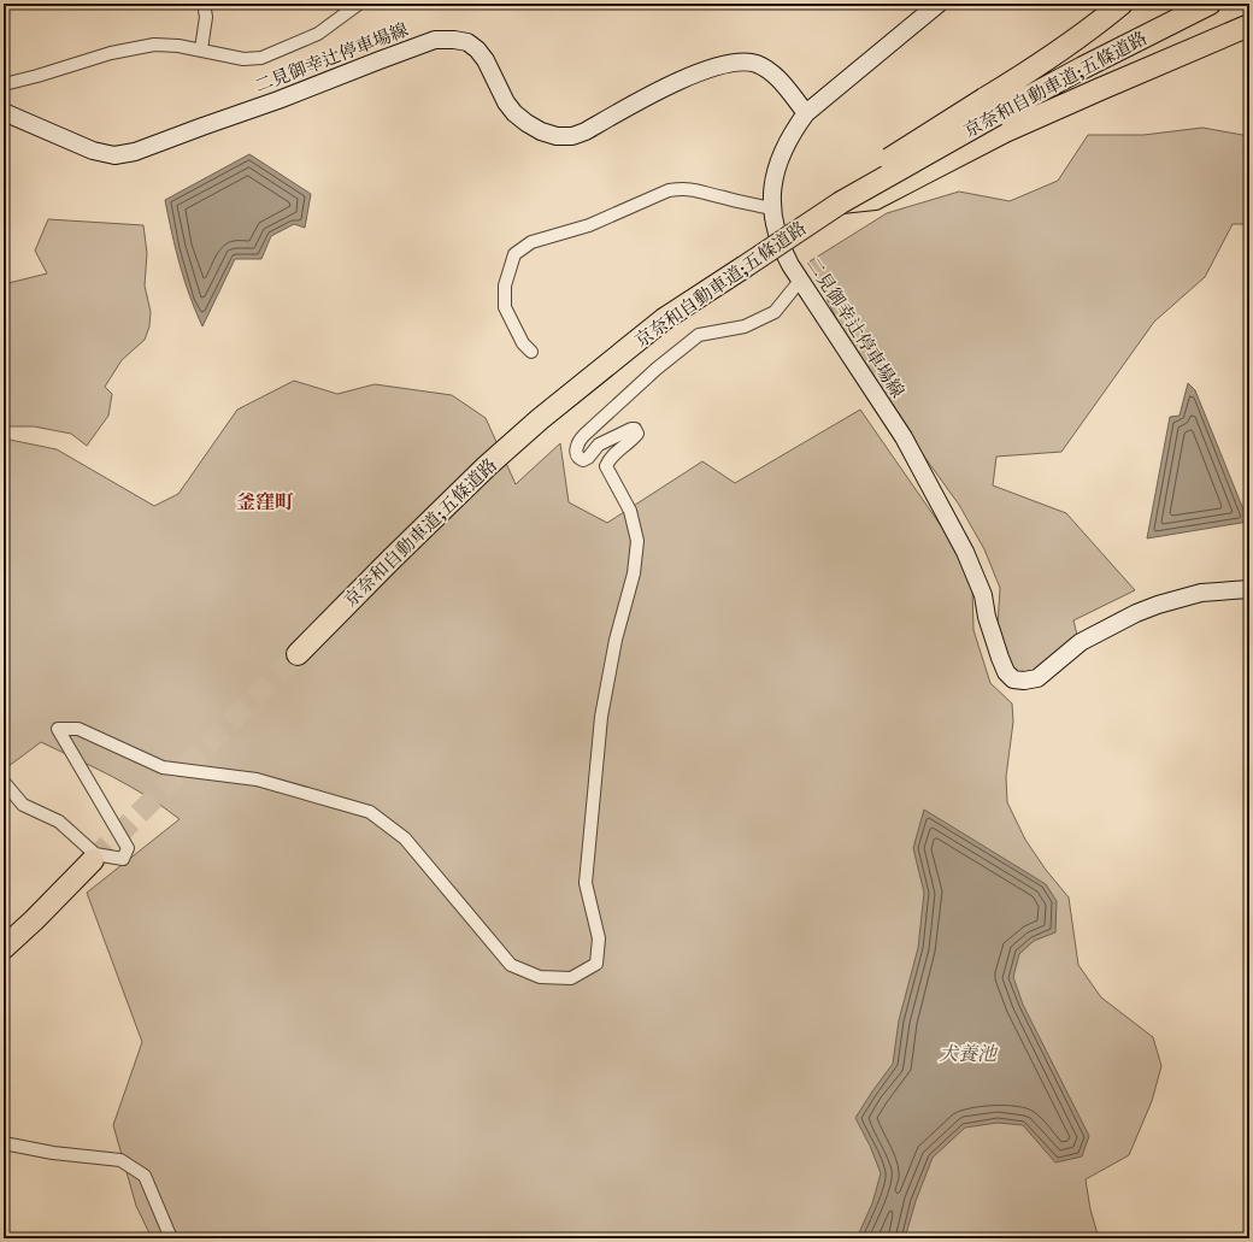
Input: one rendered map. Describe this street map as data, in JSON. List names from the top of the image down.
{
  "streets": {
    "highway": ["京奈和自動車道;五條道路"],
    "main road": ["二見御幸辻停車場線"]
  },
  "districts": ["釜窪町"],
  "water": ["犬養池"]
}
